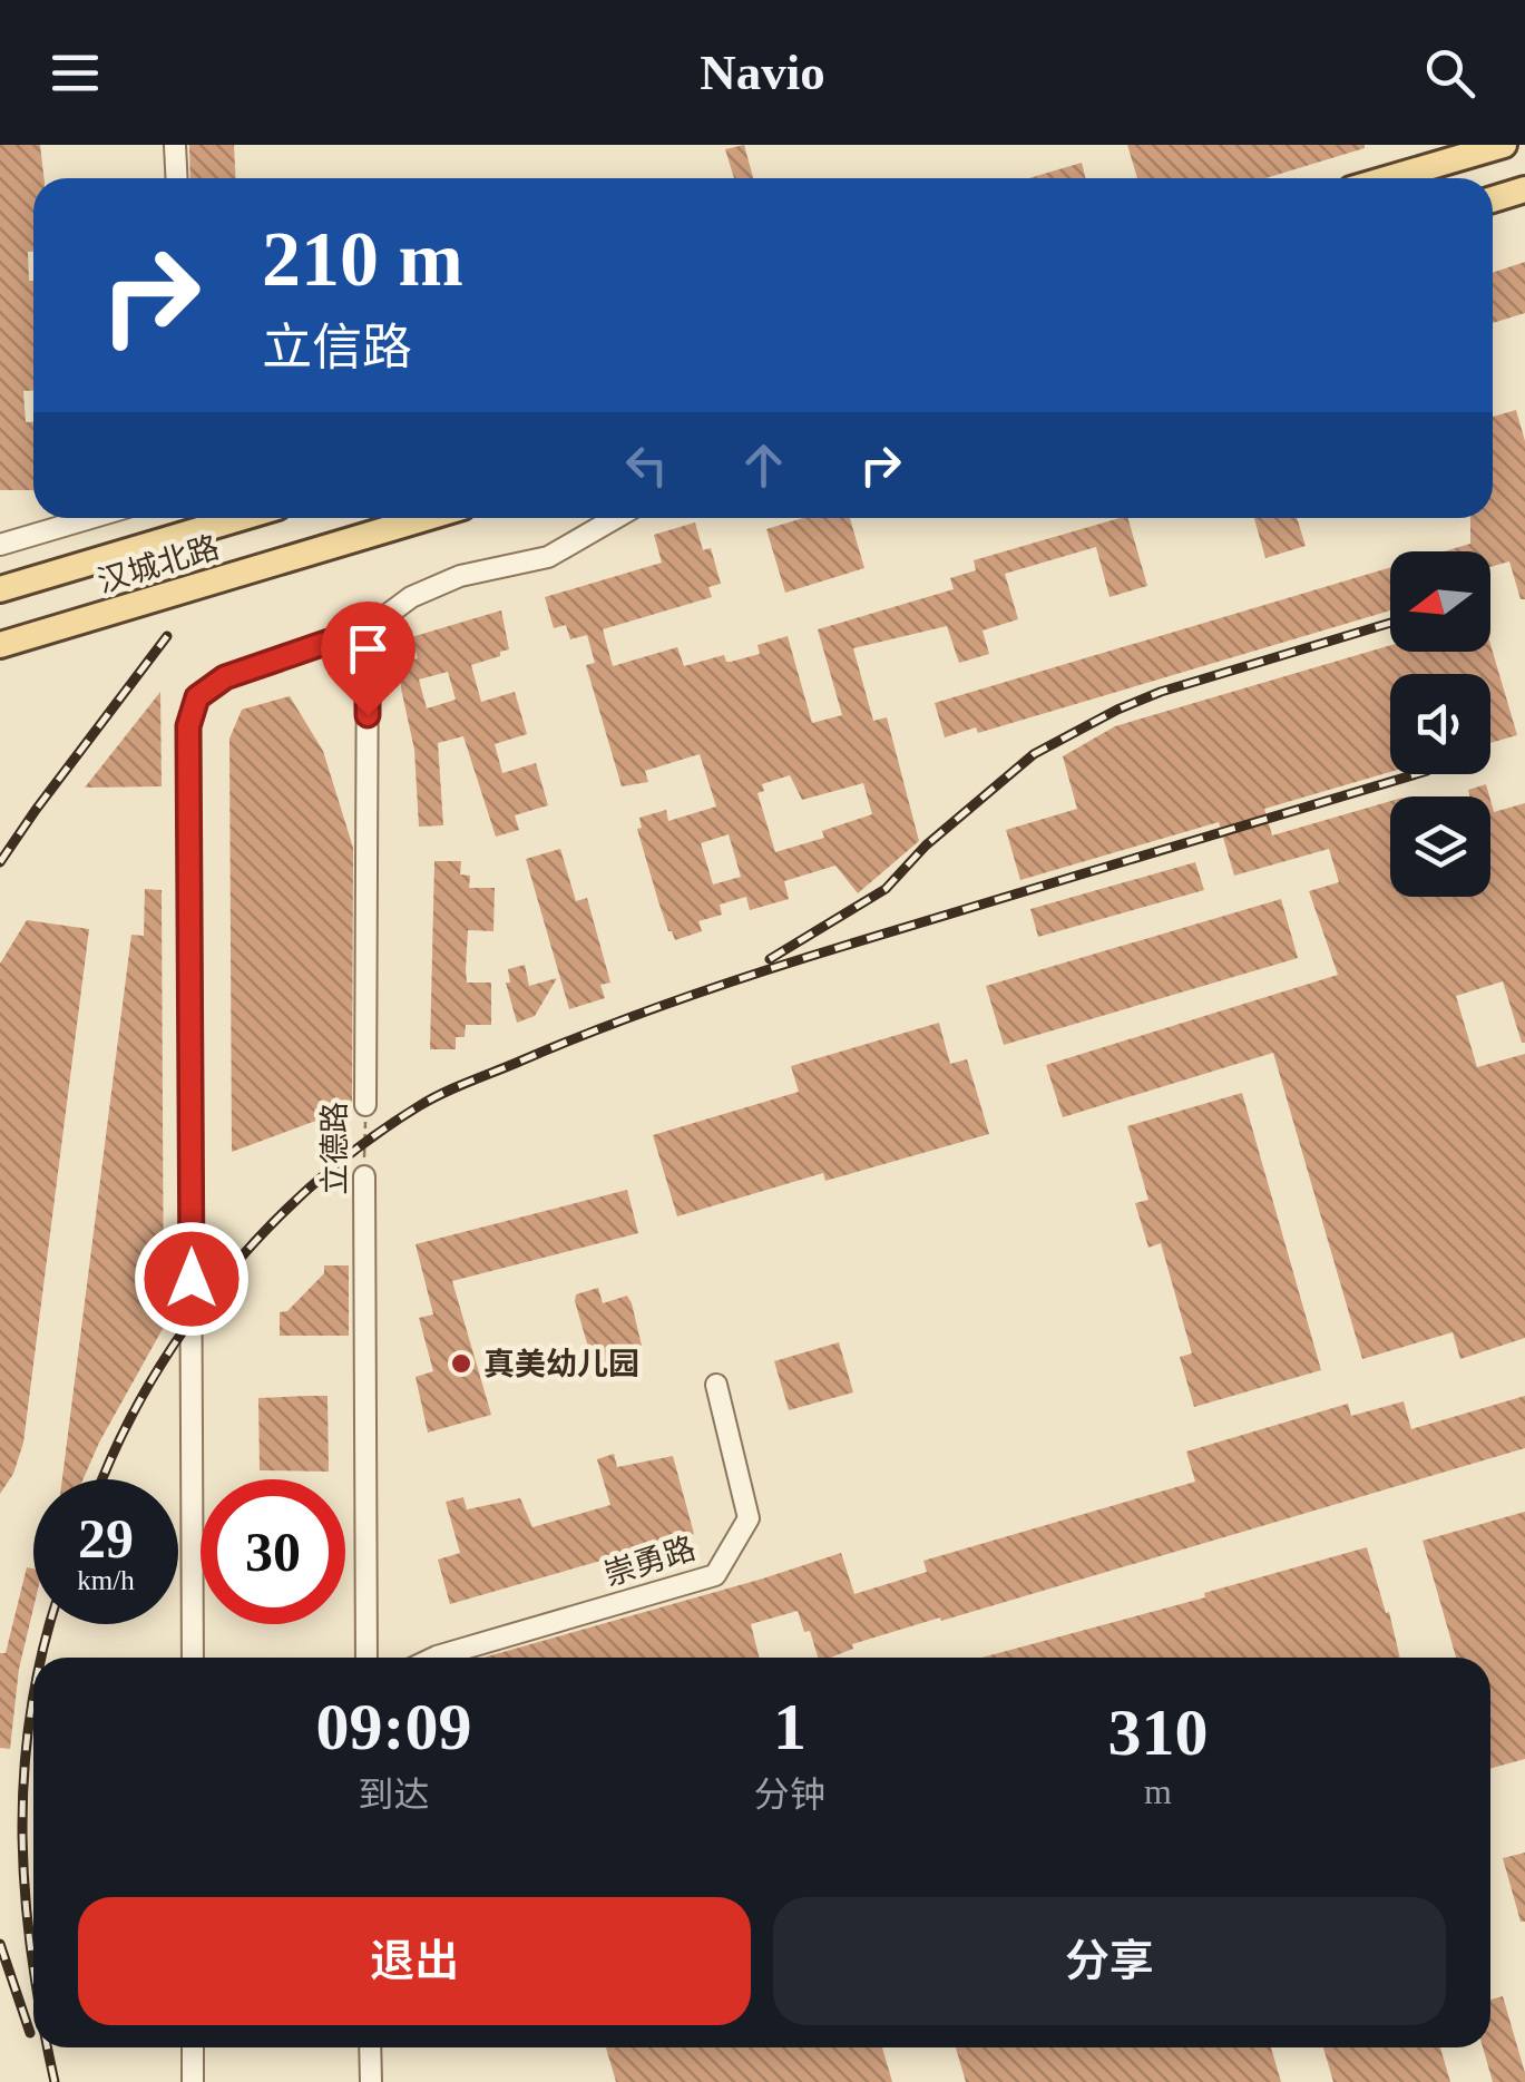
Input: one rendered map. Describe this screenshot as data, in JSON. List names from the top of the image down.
{
  "streets": {
    "main road": ["汉城北路"],
    "street": ["立德路", "崇勇路"]
  },
  "places": ["真美幼儿园"],
  "north": "left",
  "page": {
    "header": "Navio",
    "turn": ["210 m", "立信路"],
    "speed": "29 km/h",
    "limit": "30",
    "eta": [
      "09:09",
      "到达",
      "1",
      "分钟",
      "310",
      "m"
    ],
    "buttons": ["退出", "分享"]
  }
}
